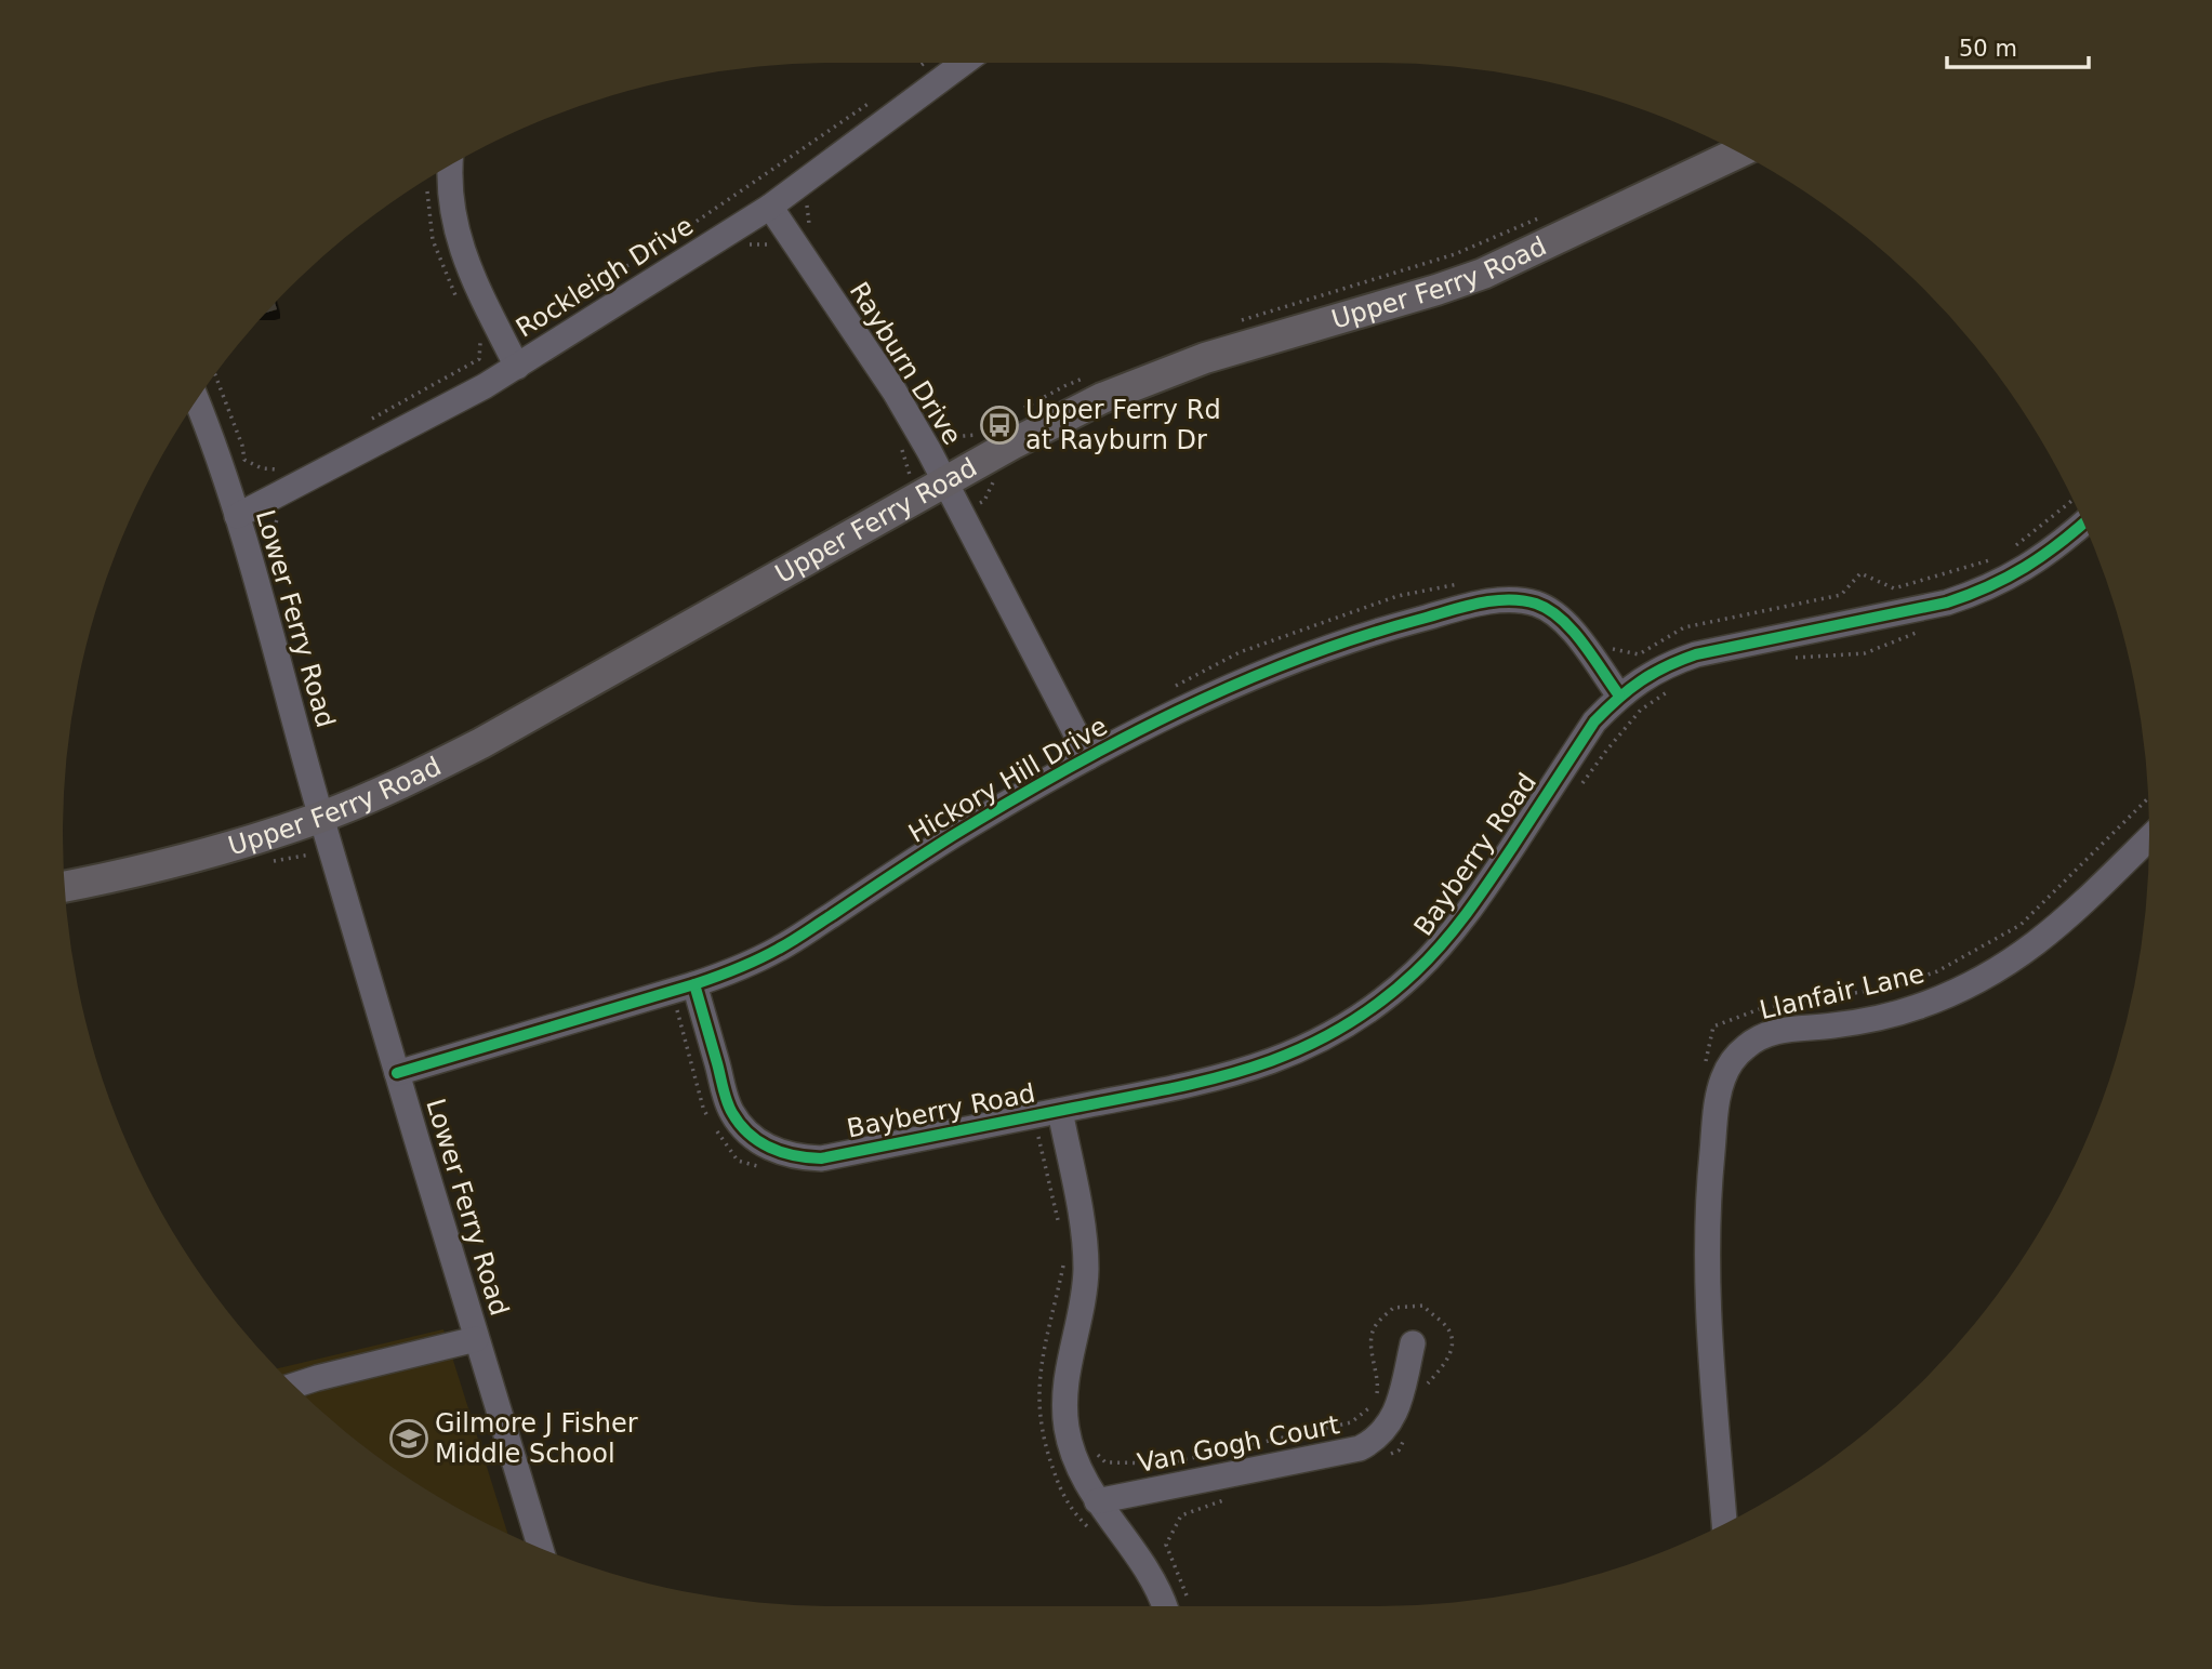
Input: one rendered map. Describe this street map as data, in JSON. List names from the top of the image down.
{
  "streets": {
    "main road": ["Upper Ferry Road"],
    "street": [
      "Rockleigh Drive",
      "Rayburn Drive",
      "Lower Ferry Road",
      "Hickory Hill Drive",
      "Bayberry Road",
      "Llanfair Lane",
      "Van Gogh Court"
    ]
  },
  "crossings": [
    ["Rockleigh Drive", "Rayburn Drive"],
    ["Rockleigh Drive", "Lower Ferry Road"],
    ["Upper Ferry Road", "Rayburn Drive"],
    ["Upper Ferry Road", "Lower Ferry Road"],
    ["Rayburn Drive", "Hickory Hill Drive"],
    ["Lower Ferry Road", "Hickory Hill Drive"],
    ["Hickory Hill Drive", "Bayberry Road"]
  ],
  "places": {
    "bus stop": ["Upper Ferry Rd at Rayburn Dr"],
    "school or university": ["Gilmore J Fisher Middle School"]
  },
  "scale_bar": "50 m"
}
